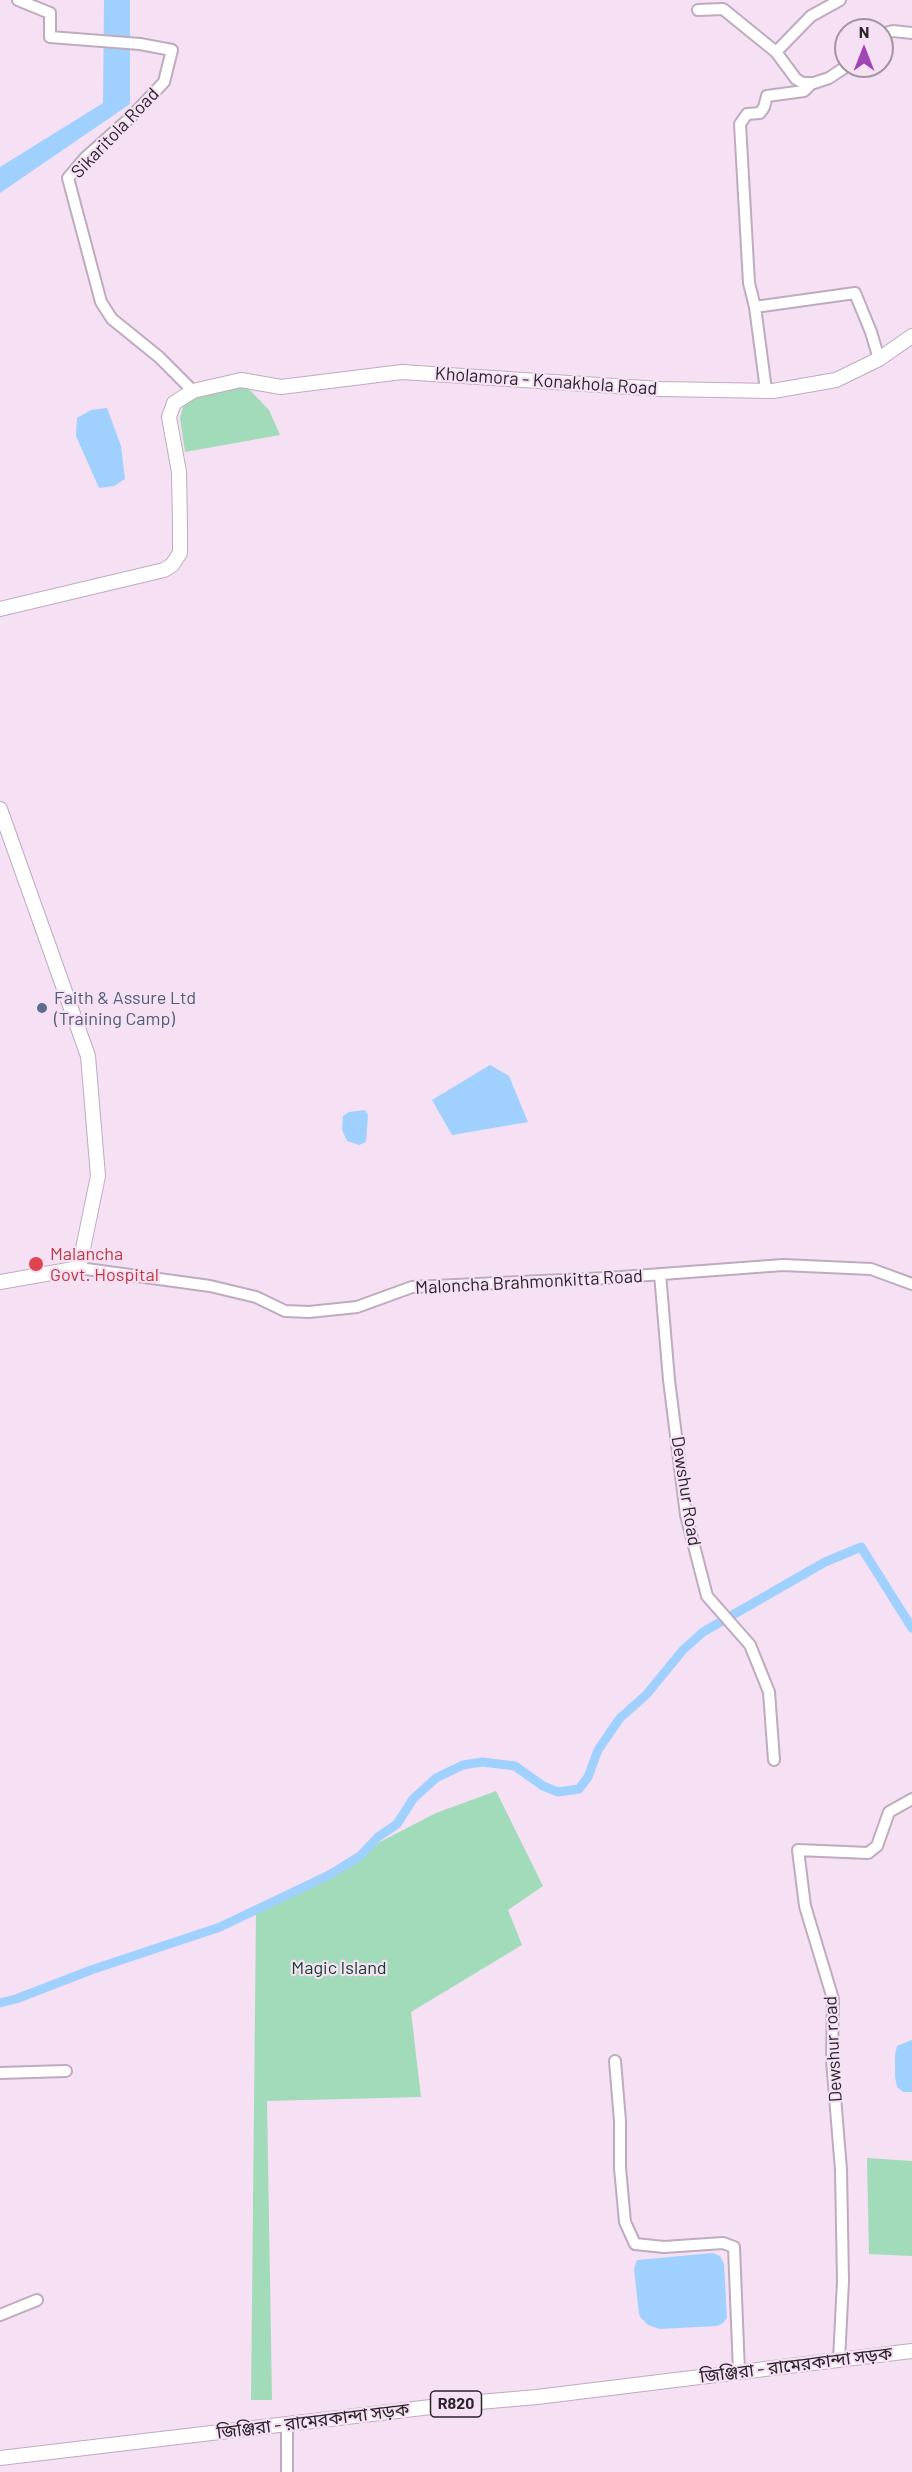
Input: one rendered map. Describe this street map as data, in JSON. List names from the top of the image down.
{
  "streets": {
    "main road": ["Kholamora - Konakhola Road", "জিঞ্জিরা - রামেরকান্দা সড়ক", "R820"],
    "street": [
      "Sikaritola Road",
      "Maloncha Brahmonkitta Road",
      "Dewshur Road",
      "Dewshur road"
    ]
  },
  "crossings": [
    ["Sikaritola Road", "Kholamora - Konakhola Road"],
    ["Maloncha Brahmonkitta Road", "Dewshur Road"],
    ["Dewshur road", "জিঞ্জিরা - রামেরকান্দা সড়ক"]
  ],
  "parks": ["Magic Island"],
  "places": ["Faith & Assure Ltd (Training Camp)", "Malancha Govt. Hospital"],
  "north": "top"
}
